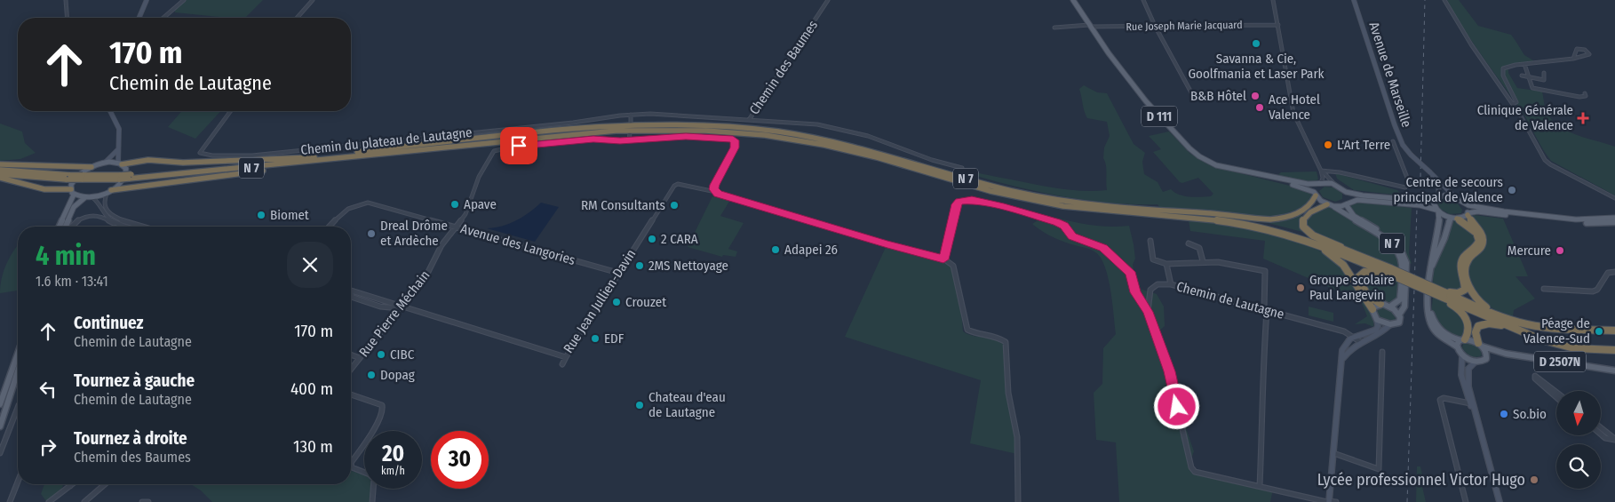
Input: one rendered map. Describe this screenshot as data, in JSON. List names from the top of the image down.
{
  "streets": {
    "highway": ["N 7"],
    "main road": ["Avenue de Marseille", "D 111", "D 2507N"],
    "street": [
      "Rue Joseph Marie Jacquard",
      "Chemin des Baumes",
      "Chemin du plateau de Lautagne",
      "Avenue des Langories",
      "Chemin de Lautagne",
      "Rue Jean Jullien-Davin",
      "Rue Pierre Méchain"
    ]
  },
  "crossings": [
    ["Rue Joseph Marie Jacquard", "D 111"],
    ["Chemin des Baumes", "Chemin du plateau de Lautagne"],
    ["D 111", "N 7"],
    ["Avenue des Langories", "Rue Jean Jullien-Davin"],
    ["Avenue des Langories", "Rue Pierre Méchain"],
    ["Rue Jean Jullien-Davin", "Rue Pierre Méchain"]
  ],
  "places": {
    "other": [
      "Savanna & Cie, Goolfmania et Laser Park",
      "B&B Hôtel",
      "Ace Hotel Valence",
      "L'Art Terre",
      "Centre de secours principal de Valence",
      "Apave",
      "RM Consultants",
      "Biomet",
      "Dreal Drôme et Ardèche",
      "2 CARA",
      "Adapei 26",
      "Mercure",
      "2MS Nettoyage",
      "Groupe scolaire Paul Langevin",
      "Crouzet",
      "Péage de Valence-Sud",
      "EDF",
      "CIBC",
      "Dopag",
      "Chateau d'eau de Lautagne",
      "So.bio",
      "Lycée professionnel Victor Hugo"
    ],
    "health": ["Clinique Générale de Valence"]
  },
  "north": "bottom",
  "page": {
    "turn": ["170 m", "Chemin de Lautagne"],
    "heading": ["4 min", "1.6 km · 13:41"],
    "list": [
      {
        "name": "Continuez",
        "note": "Chemin de Lautagne",
        "value": "170 m"
      },
      {
        "name": "Tournez à gauche",
        "note": "Chemin de Lautagne",
        "value": "400 m"
      },
      {
        "name": "Tournez à droite",
        "note": "Chemin des Baumes",
        "value": "130 m"
      }
    ],
    "speed": "20 km/h",
    "limit": "30"
  }
}
